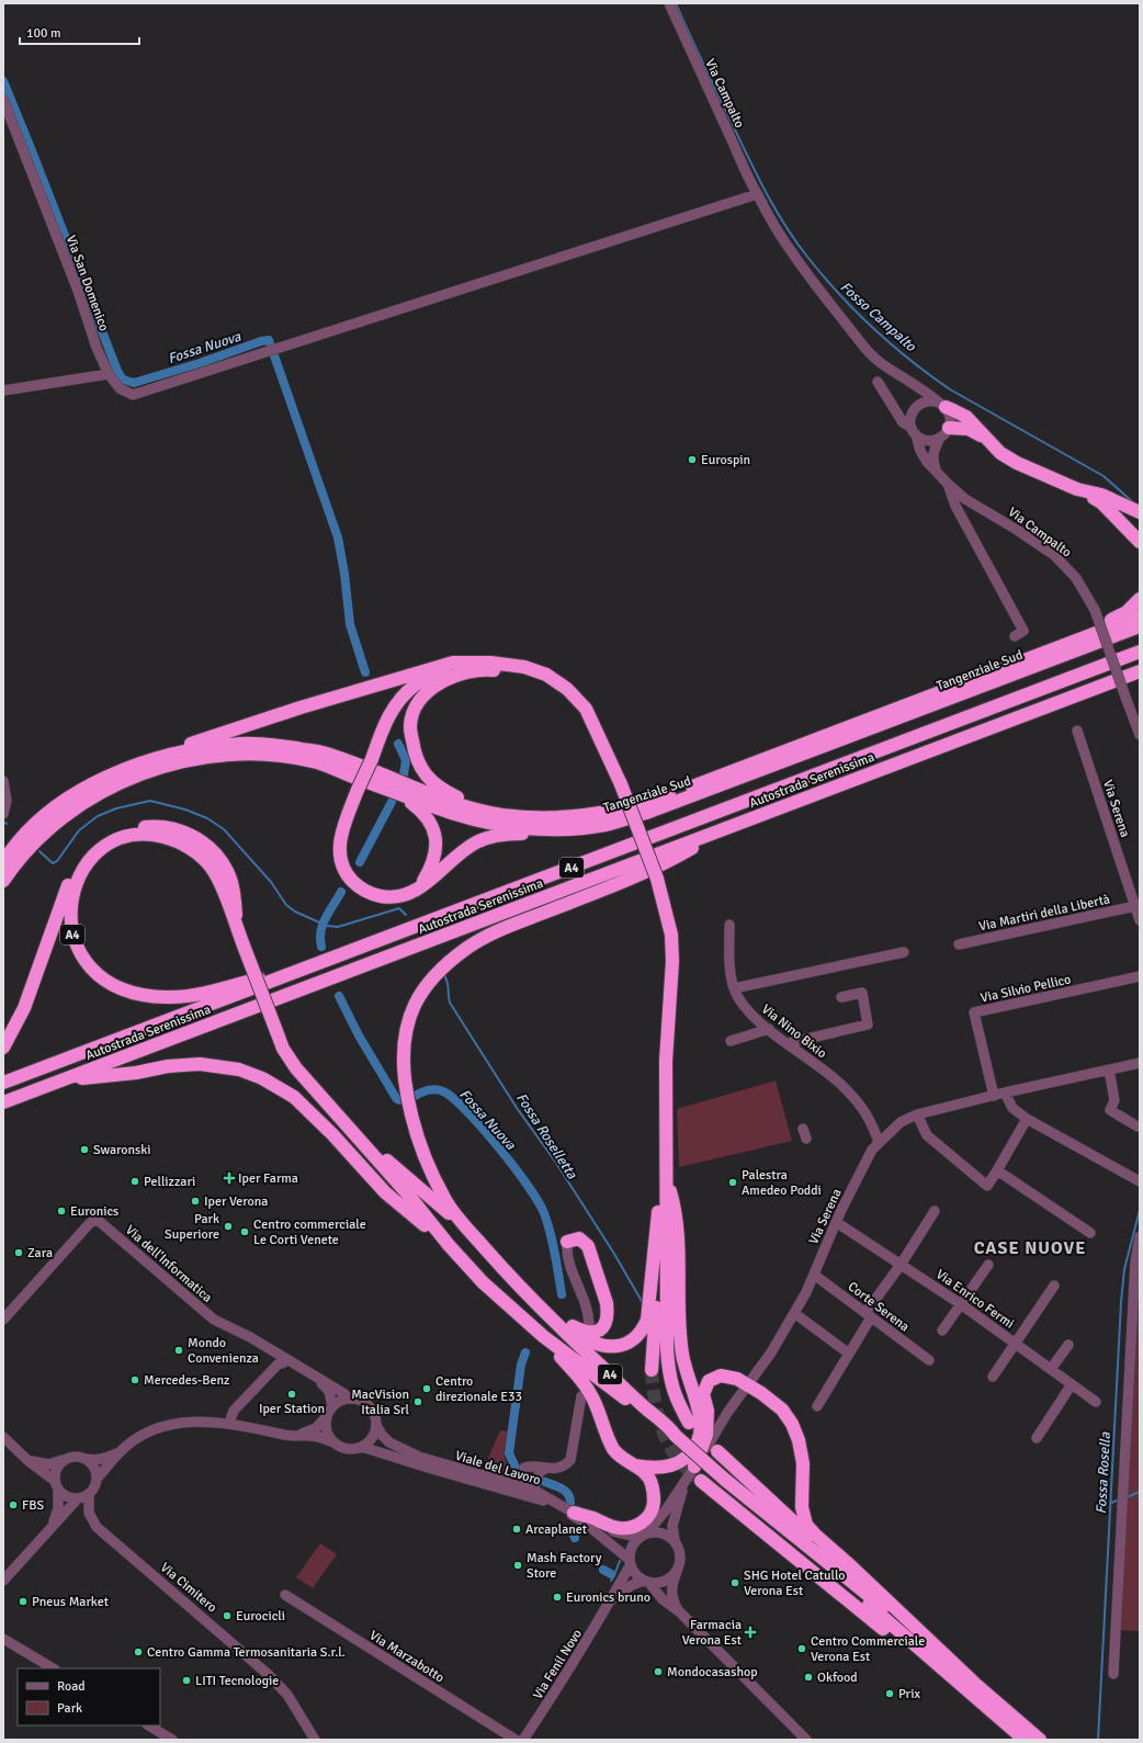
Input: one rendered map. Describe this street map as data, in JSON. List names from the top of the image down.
{
  "streets": {
    "highway": ["Tangenziale Sud", "Autostrada Serenissima", "A4"],
    "street": [
      "Via Campalto",
      "Via San Domenico",
      "Via Serena",
      "Via Martiri della Libertà",
      "Via Silvio Pellico",
      "Via Nino Bixio",
      "Via dell'Informatica",
      "Via Enrico Fermi",
      "Corte Serena",
      "Viale del Lavoro",
      "Via Cimitero",
      "Via Marzabotto",
      "Via Fenil Novo"
    ]
  },
  "crossings": [
    ["Via Campalto", "Via San Domenico"],
    ["Autostrada Serenissima", "A4"],
    ["Via Serena", "Via Martiri della Libertà"],
    ["Via Serena", "Via Silvio Pellico"],
    ["Via Serena", "Via Nino Bixio"],
    ["Via Serena", "Via Enrico Fermi"],
    ["Via Serena", "Corte Serena"],
    ["Via Serena", "Viale del Lavoro"],
    ["Via Serena", "Via Fenil Novo"],
    ["A4", "Viale del Lavoro"],
    ["Via dell'Informatica", "Viale del Lavoro"],
    ["Viale del Lavoro", "Via Cimitero"],
    ["Viale del Lavoro", "Via Fenil Novo"]
  ],
  "districts": ["CASE NUOVE"],
  "water": [
    "Fosso Campalto",
    "Fossa Nuova",
    "Fossa Roselletta",
    "Fossa Rosella"
  ],
  "places": {
    "other": [
      "Eurospin",
      "Swaronski",
      "Pellizzari",
      "Palestra Amedeo Poddi",
      "Iper Verona",
      "Euronics",
      "Park Superiore",
      "Centro commerciale Le Corti Venete",
      "Zara",
      "Mondo Convenienza",
      "Mercedes-Benz",
      "Centro direzionale E33",
      "Iper Station",
      "MacVision Italia Srl",
      "FBS",
      "Arcaplanet",
      "Mash Factory Store",
      "SHG Hotel Catullo Verona Est",
      "Euronics bruno",
      "Pneus Market",
      "Eurocicli",
      "Centro Commerciale Verona Est",
      "Centro Gamma Termosanitaria S.r.l.",
      "Mondocasashop",
      "Okfood",
      "LITI Tecnologie",
      "Prix"
    ],
    "health": ["Iper Farma", "Farmacia Verona Est"]
  },
  "legend": ["Road", "Park"],
  "scale_bar": "100 m"
}
